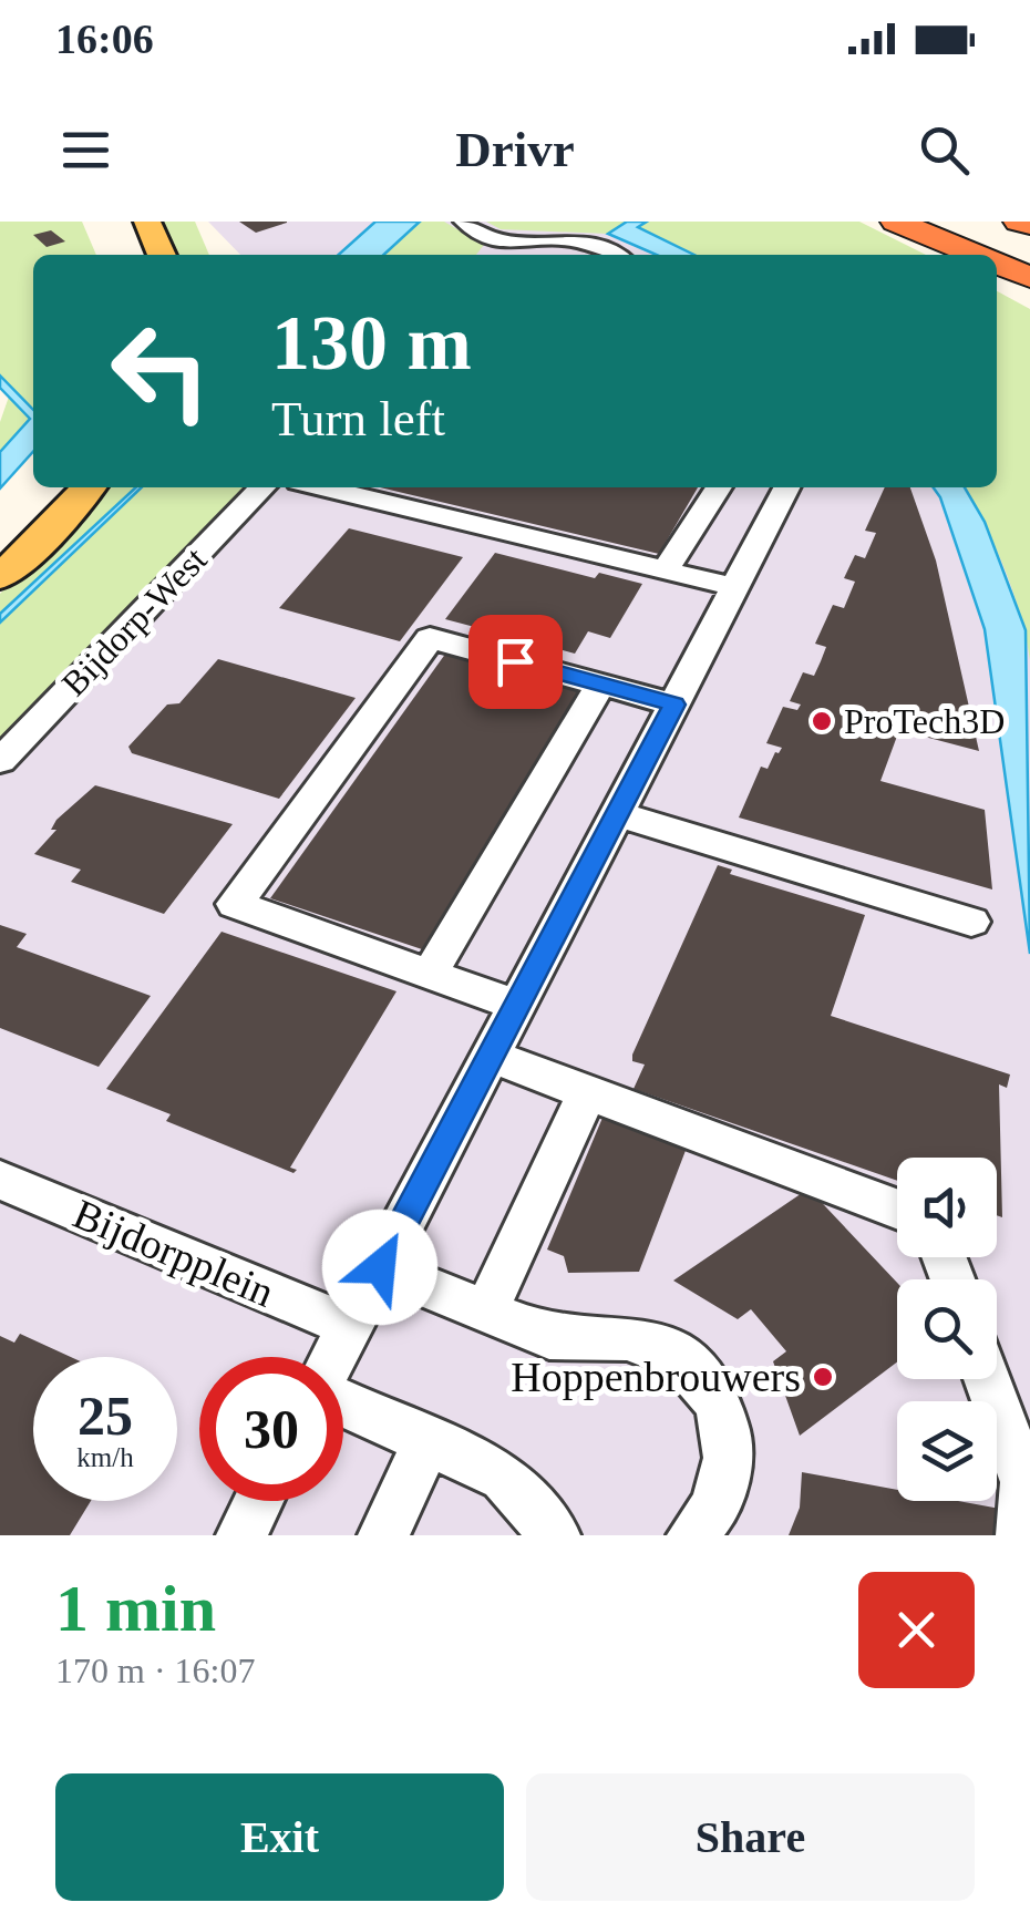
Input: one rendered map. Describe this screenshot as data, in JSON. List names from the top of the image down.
{
  "streets": {
    "street": ["Bijdorp-West", "Bijdorpplein"]
  },
  "places": ["ProTech3D", "Hoppenbrouwers"],
  "page": {
    "status": "16:06",
    "header": "Drivr",
    "turn": ["130 m", "Turn left"],
    "speed": "25 km/h",
    "limit": "30",
    "heading": ["1 min", "170 m · 16:07"],
    "buttons": ["Exit", "Share"]
  }
}
